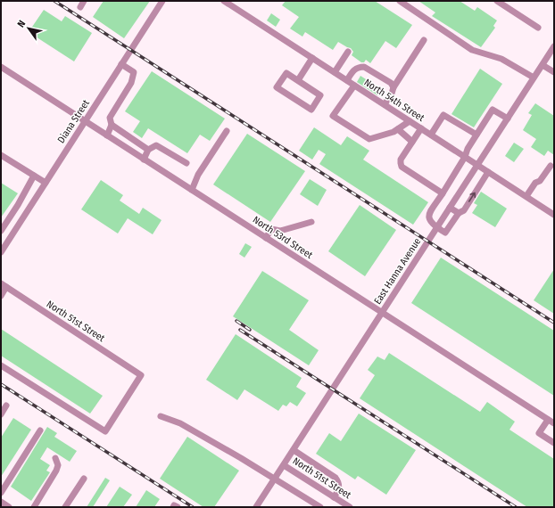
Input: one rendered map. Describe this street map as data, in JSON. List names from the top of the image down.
{
  "streets": {
    "street": [
      "North 54th Street",
      "Diana Street",
      "North 53rd Street",
      "East Hanna Avenue",
      "North 51st Street"
    ]
  },
  "crossings": [
    ["North 54th Street", "East Hanna Avenue"],
    ["Diana Street", "North 53rd Street"],
    ["North 53rd Street", "East Hanna Avenue"],
    ["East Hanna Avenue", "North 51st Street"]
  ],
  "north": "top left"
}
